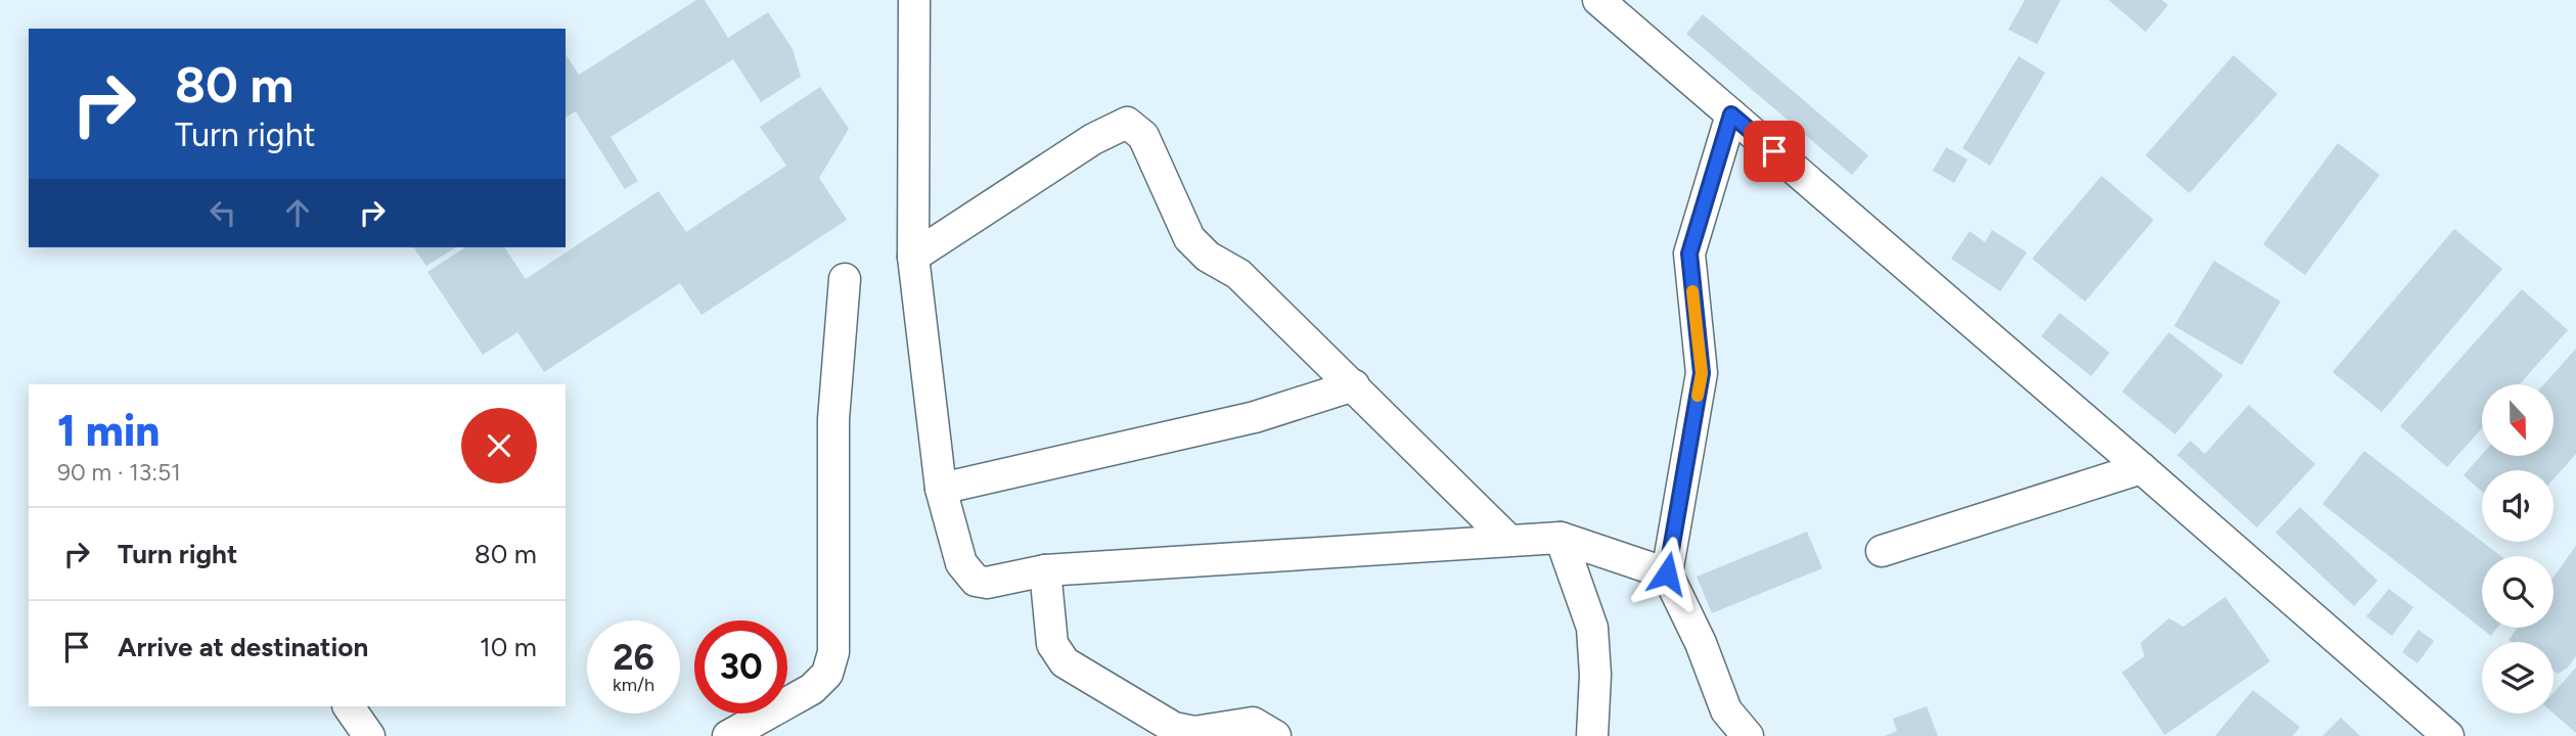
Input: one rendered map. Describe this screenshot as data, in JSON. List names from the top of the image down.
{
  "north": "bottom",
  "page": {
    "turn": ["80 m", "Turn right"],
    "heading": ["1 min", "90 m · 13:51"],
    "list": [
      {
        "name": "Turn right",
        "value": "80 m"
      },
      {
        "name": "Arrive at destination",
        "value": "10 m"
      }
    ],
    "speed": "26 km/h",
    "limit": "30"
  }
}
